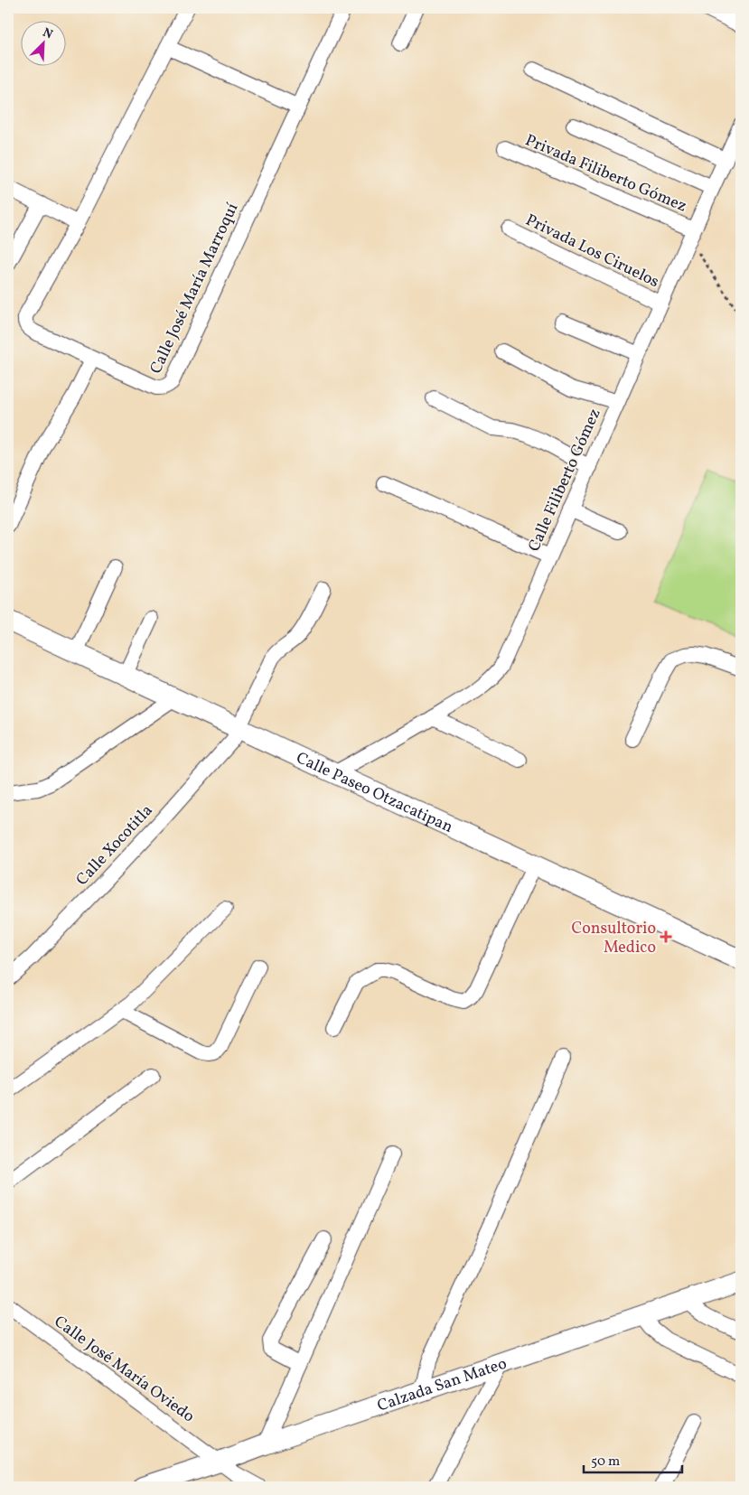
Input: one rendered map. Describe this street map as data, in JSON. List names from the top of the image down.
{
  "streets": {
    "main road": ["Calle Paseo Otzacatipan", "Calzada San Mateo"],
    "street": [
      "Privada Filiberto Gómez",
      "Privada Los Ciruelos",
      "Calle José María Marroquí",
      "Calle Filiberto Gómez",
      "Calle Xocotitla",
      "Calle José María Oviedo"
    ]
  },
  "crossings": [
    ["Privada Filiberto Gómez", "Calle Filiberto Gómez"],
    ["Privada Los Ciruelos", "Calle Filiberto Gómez"],
    ["Calle Filiberto Gómez", "Calle Paseo Otzacatipan"],
    ["Calle Paseo Otzacatipan", "Calle Xocotitla"],
    ["Calle José María Oviedo", "Calzada San Mateo"]
  ],
  "places": {
    "health": ["Consultorio Medico"]
  },
  "scale_bar": "50 m",
  "north": "top right"
}
